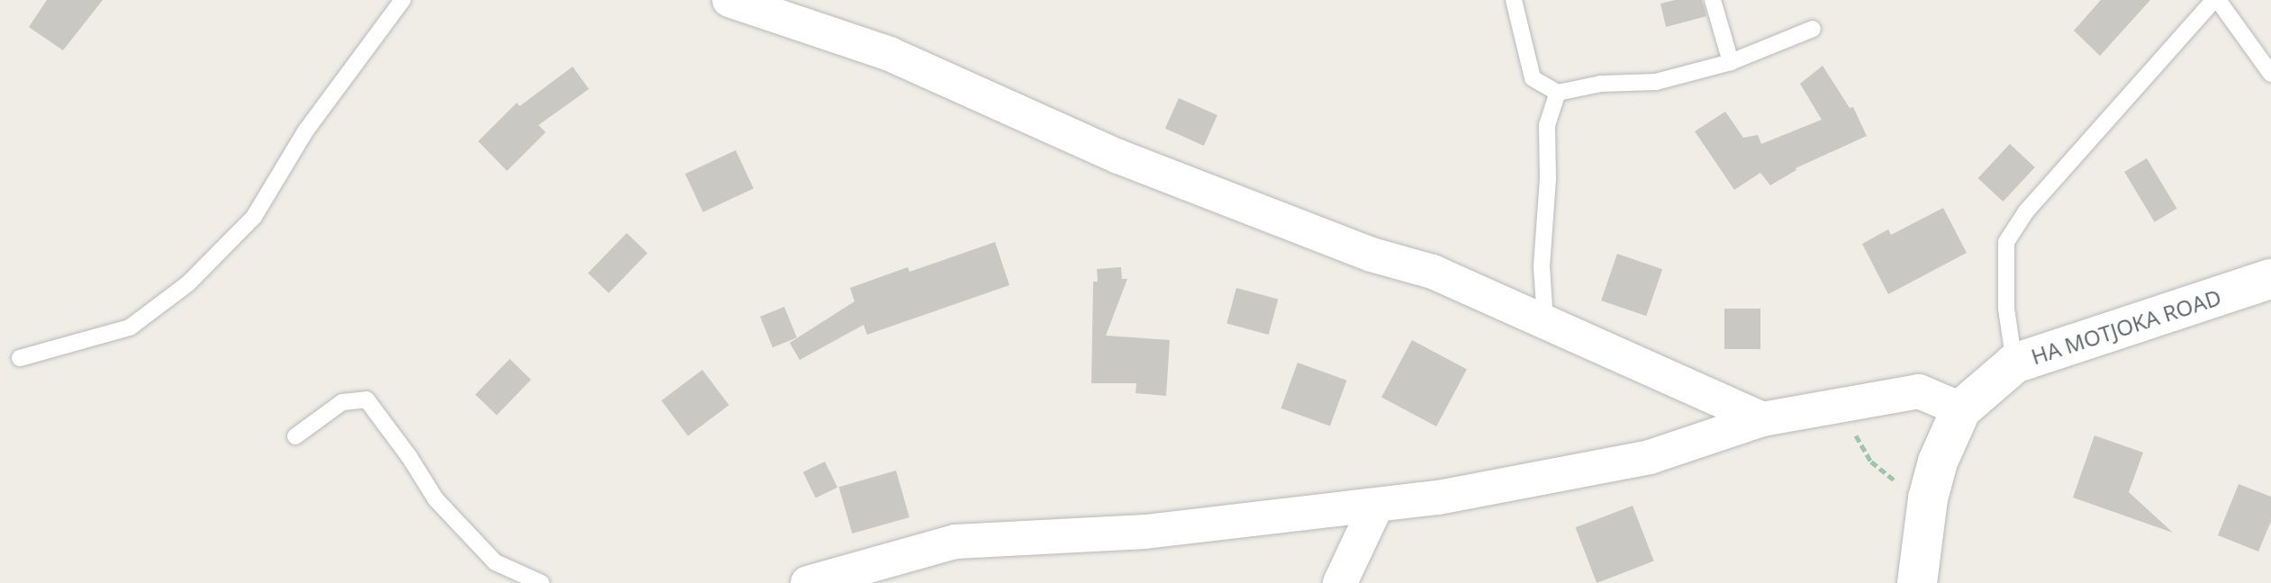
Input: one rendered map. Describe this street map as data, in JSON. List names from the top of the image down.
{
  "streets": {
    "street": ["HA MOTJOKA ROAD"]
  }
}
